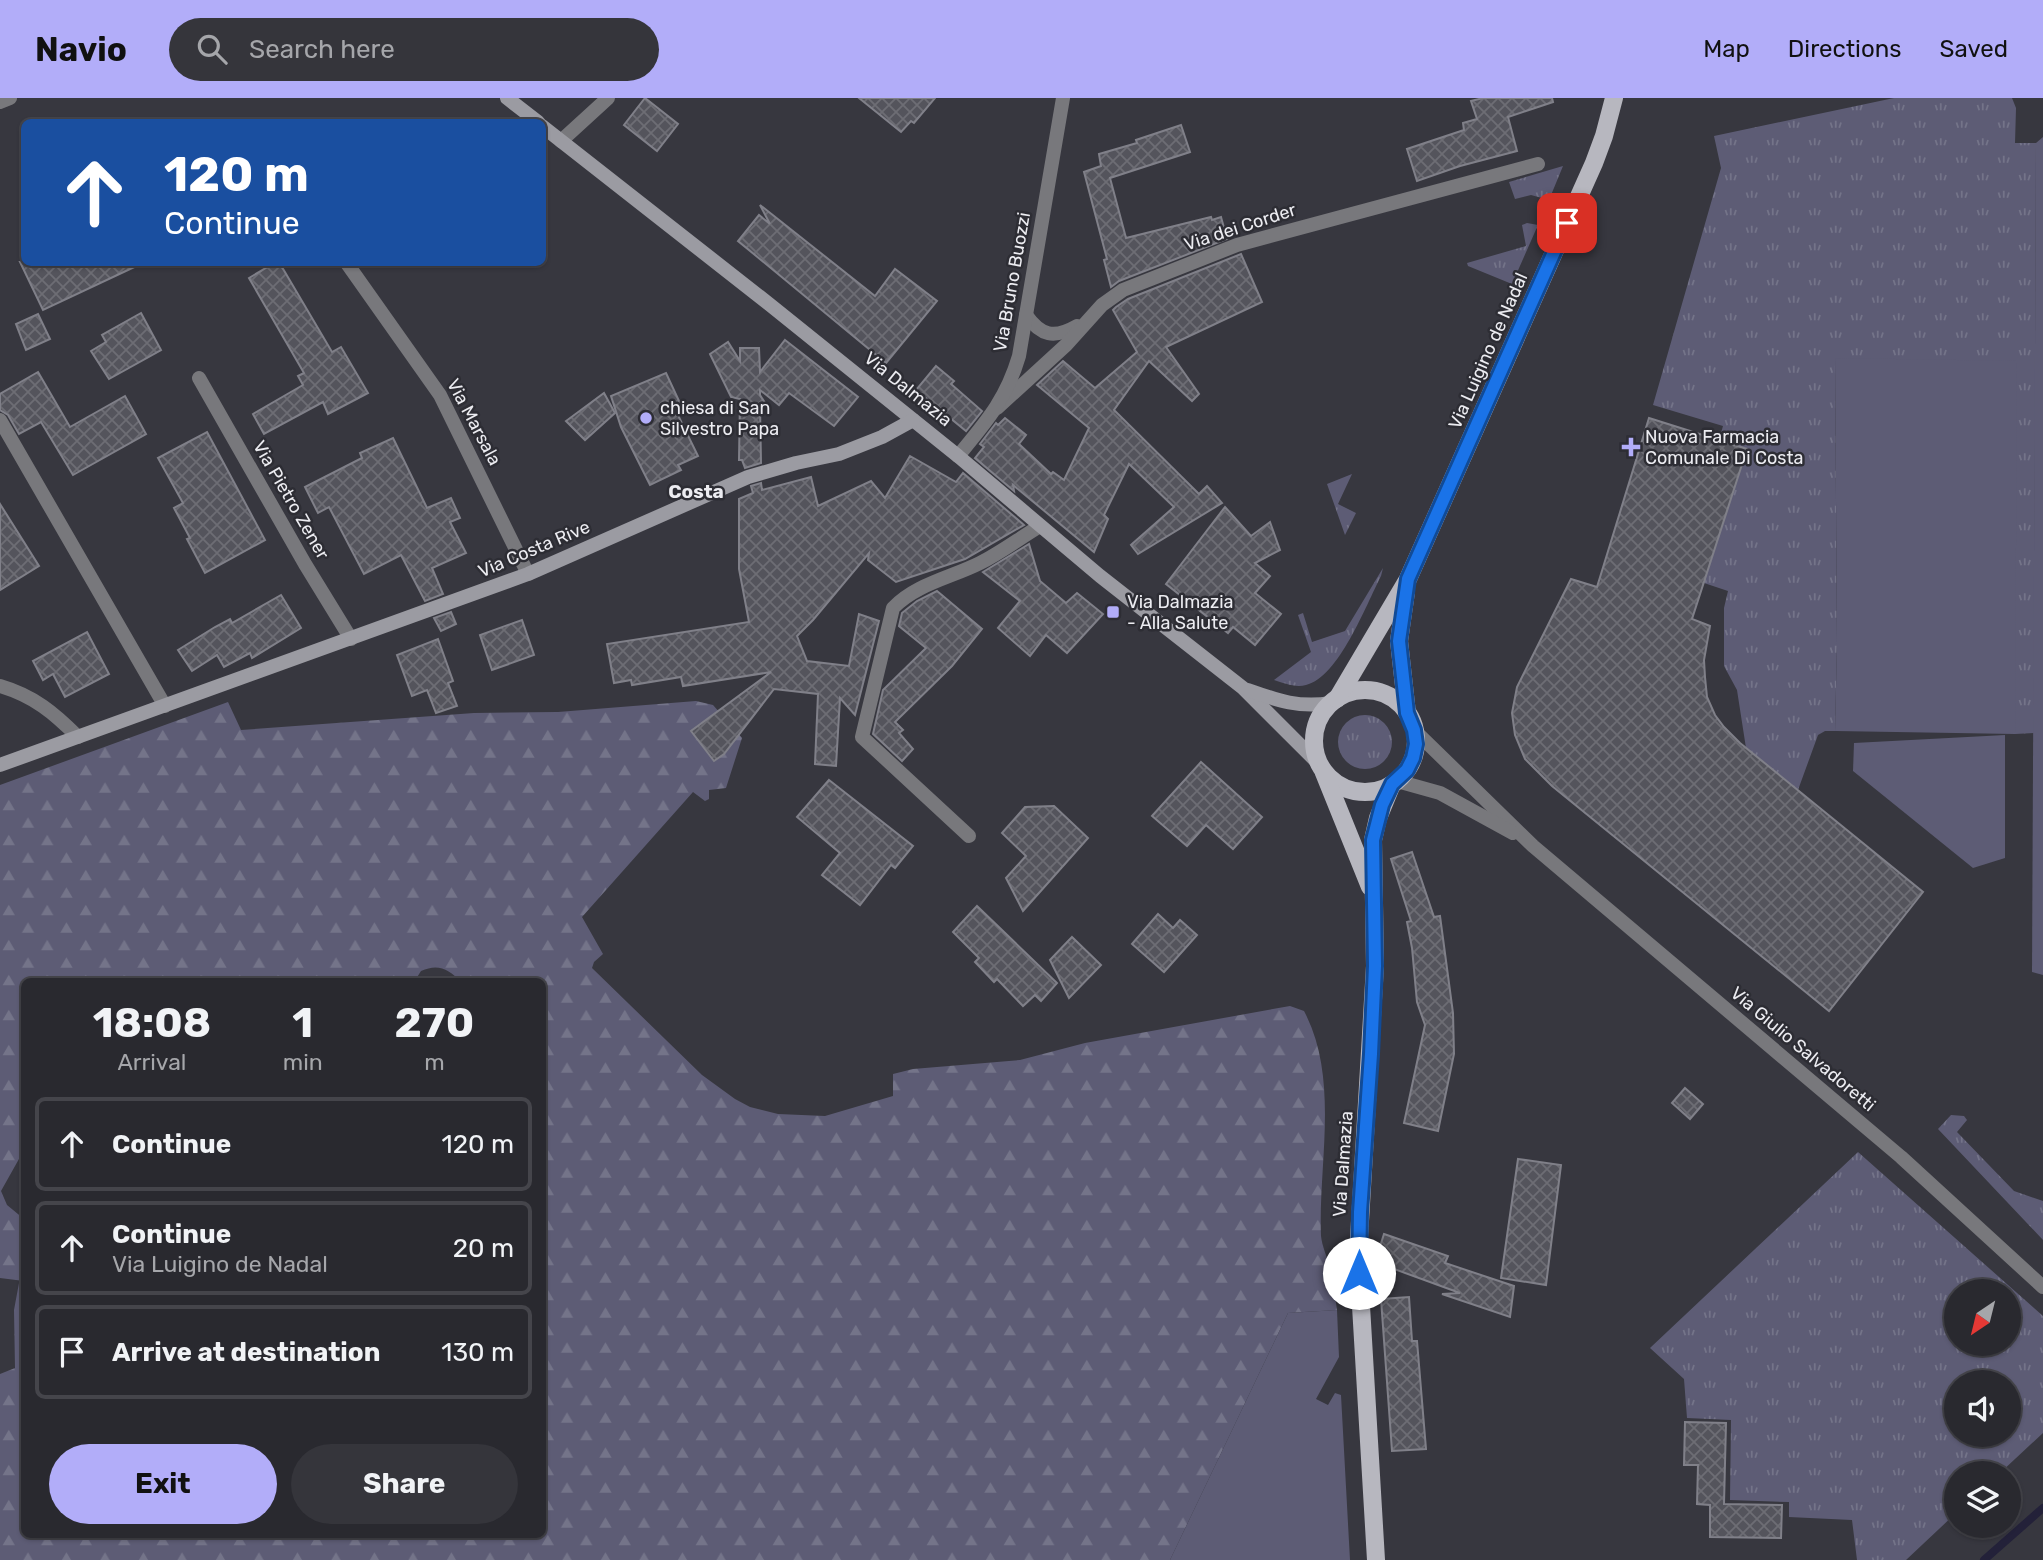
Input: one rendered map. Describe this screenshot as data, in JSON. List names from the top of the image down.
{
  "streets": {
    "main road": ["Via Luigino de Nadal", "Via Dalmazia"],
    "street": [
      "Via dei Corder",
      "Via Bruno Buozzi",
      "Via Marsala",
      "Via Pietro Zener",
      "Via Costa Rive",
      "Via Giulio Salvadoretti"
    ]
  },
  "crossings": [
    ["Via dei Corder", "Via Bruno Buozzi"],
    ["Via Bruno Buozzi", "Via Dalmazia"],
    ["Via Luigino de Nadal", "Via Dalmazia"],
    ["Via Luigino de Nadal", "Via Giulio Salvadoretti"],
    ["Via Dalmazia", "Via Costa Rive"],
    ["Via Dalmazia", "Via Giulio Salvadoretti"],
    ["Via Marsala", "Via Costa Rive"],
    ["Via Pietro Zener", "Via Costa Rive"]
  ],
  "districts": ["Costa"],
  "places": {
    "other": ["chiesa di San Silvestro Papa"],
    "health": ["Nuova Farmacia Comunale Di Costa"],
    "transit": ["Via Dalmazia - Alla Salute"]
  },
  "north": "bottom left",
  "page": {
    "header": "Navio",
    "search": "Search here",
    "nav": ["Map", "Directions", "Saved"],
    "turn": ["120 m", "Continue"],
    "eta": [
      "18:08",
      "Arrival",
      "1",
      "min",
      "270",
      "m"
    ],
    "list": [
      {
        "name": "Continue",
        "value": "120 m"
      },
      {
        "name": "Continue",
        "note": "Via Luigino de Nadal",
        "value": "20 m"
      },
      {
        "name": "Arrive at destination",
        "value": "130 m"
      }
    ],
    "buttons": ["Exit", "Share"]
  }
}
